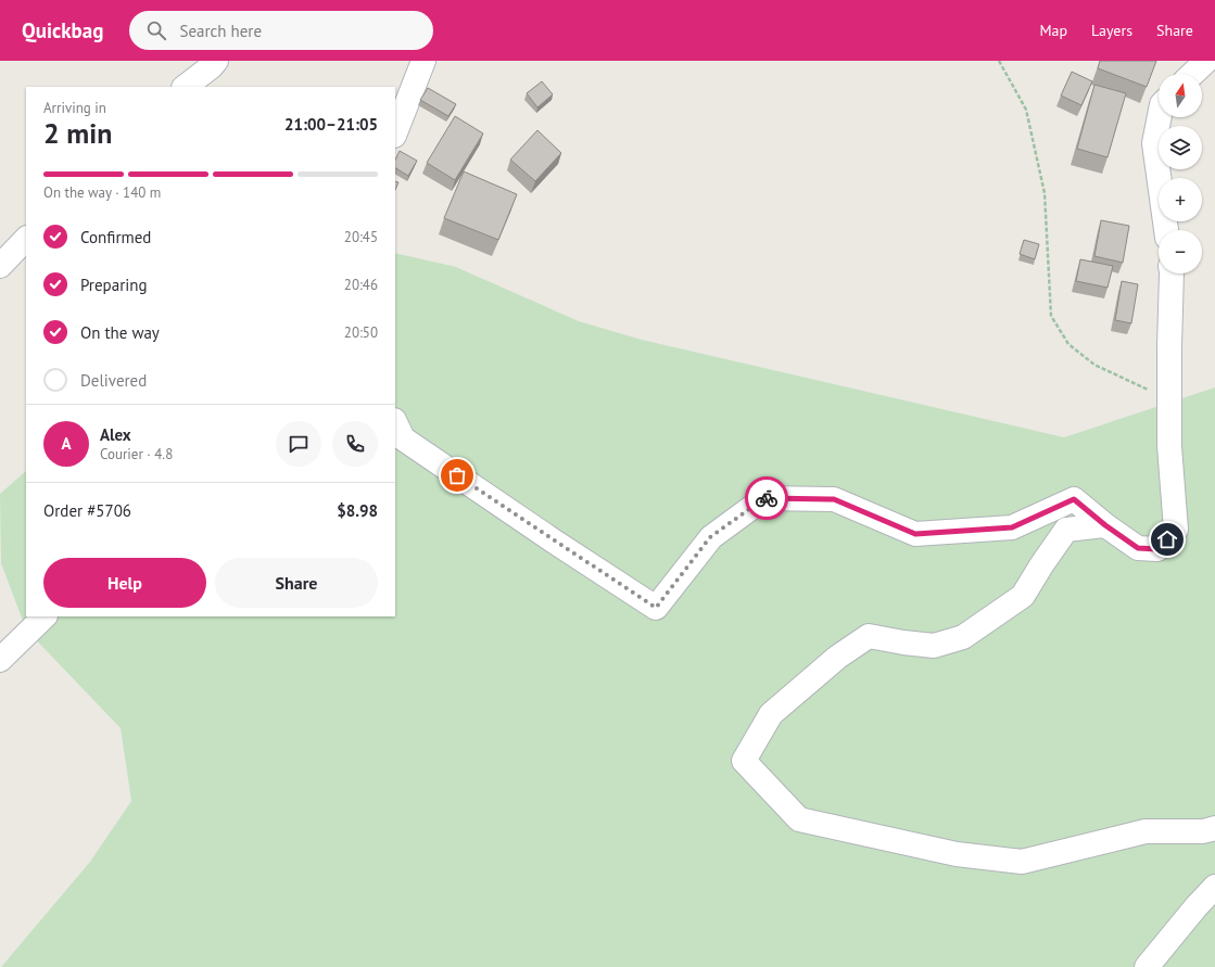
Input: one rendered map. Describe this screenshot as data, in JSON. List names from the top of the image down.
{
  "north": "top",
  "page": {
    "header": "Quickbag",
    "search": "Search here",
    "nav": ["Map", "Layers", "Share"],
    "map_buttons": ["+", "−"],
    "heading": ["2 min", "Arriving in", "21:00–21:05"],
    "panel": [
      "Alex",
      "Courier · 4.8",
      "Order #5706",
      "$8.98"
    ],
    "bar": "On the way · 140 m",
    "list": [
      ["Confirmed", "20:45"],
      ["Preparing", "20:46"],
      ["On the way", "20:50"],
      "Delivered"
    ],
    "round": "A",
    "buttons": ["Help", "Share"]
  }
}
